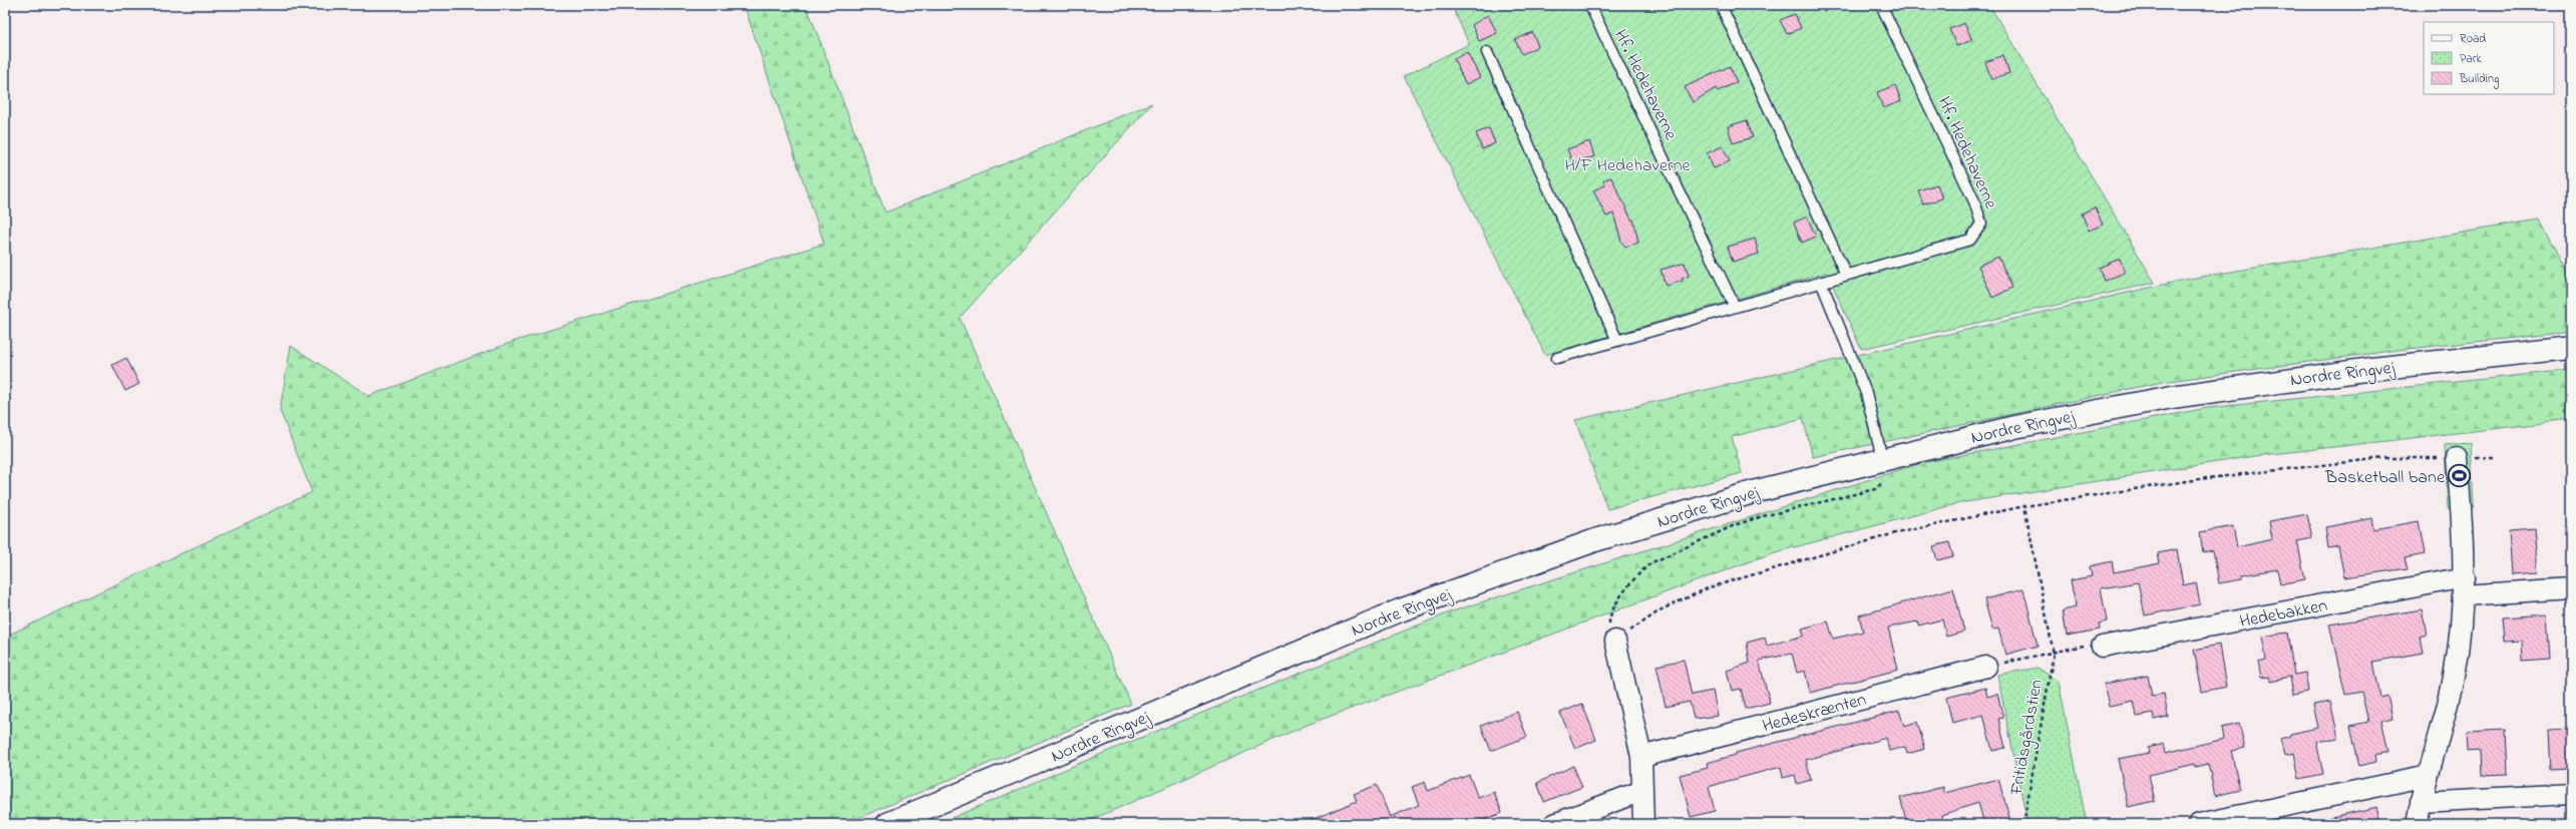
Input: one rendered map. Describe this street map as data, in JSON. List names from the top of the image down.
{
  "streets": {
    "main road": ["Nordre Ringvej"],
    "street": ["Hedebakken", "Hedeskrænten"],
    "lane": ["Hf. Hedehaverne"],
    "path": ["Fritidsgårdstien"]
  },
  "parks": ["H/F Hedehaverne"],
  "places": {
    "sports": ["Basketball bane"]
  },
  "legend": ["Road", "Park", "Building"]
}
